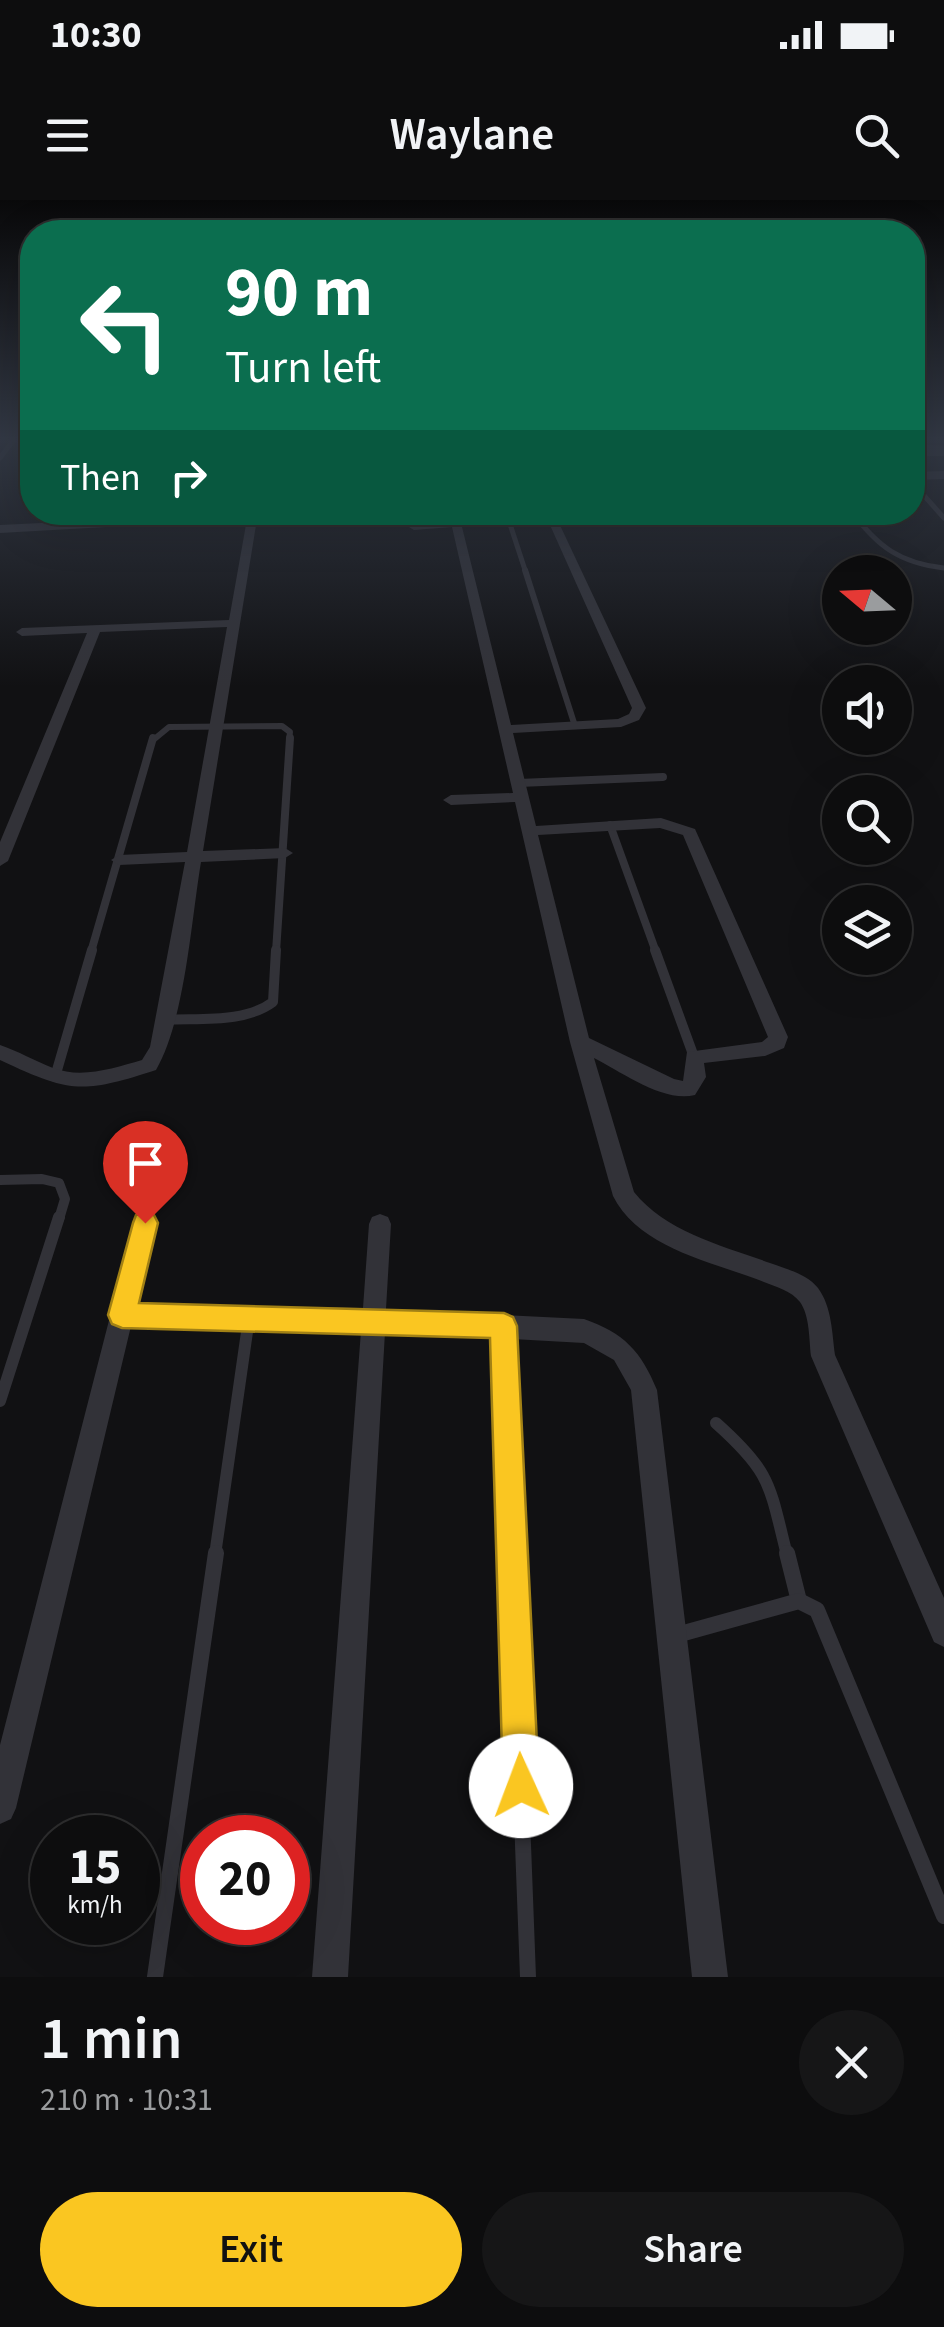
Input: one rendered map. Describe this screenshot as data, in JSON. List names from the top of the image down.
{
  "north": "left",
  "page": {
    "status": "10:30",
    "header": "Waylane",
    "turn": ["90 m", "Turn left"],
    "then": "Then",
    "speed": "15 km/h",
    "limit": "20",
    "heading": ["1 min", "210 m · 10:31"],
    "buttons": ["Exit", "Share"]
  }
}
